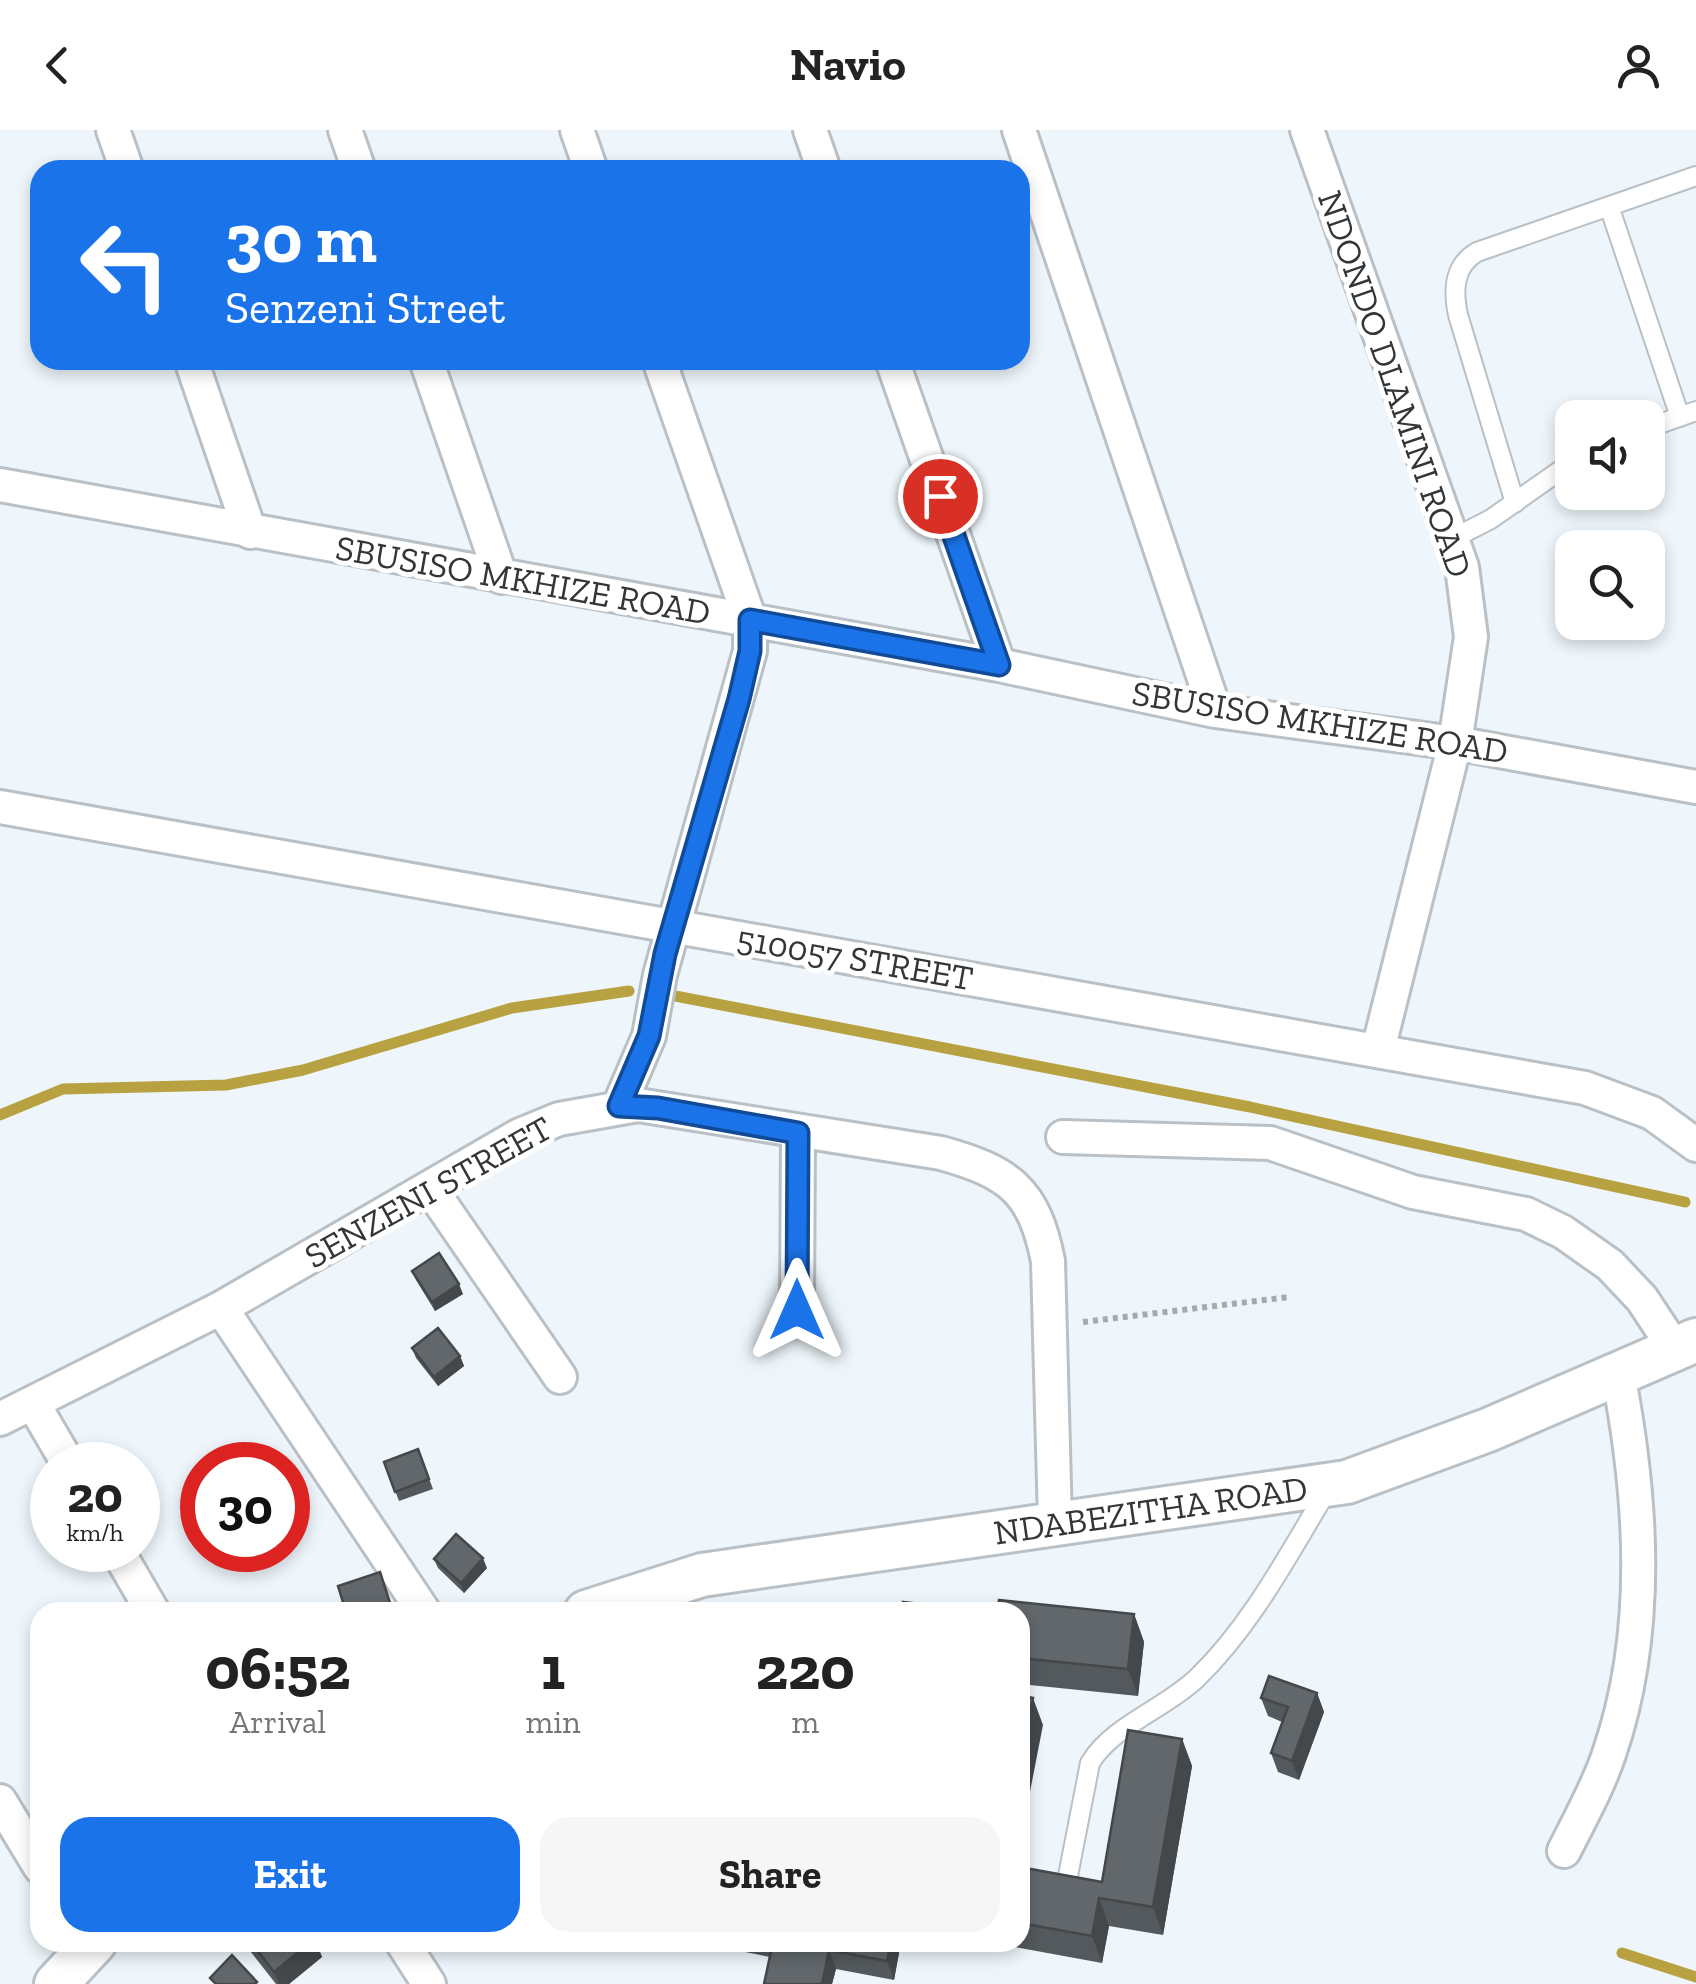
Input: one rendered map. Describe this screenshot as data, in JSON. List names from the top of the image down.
{
  "streets": {
    "street": [
      "NDONDO DLAMINI ROAD",
      "SBUSISO MKHIZE ROAD",
      "510057 STREET",
      "SENZENI STREET",
      "NDABEZITHA ROAD"
    ]
  },
  "crossings": [
    ["NDONDO DLAMINI ROAD", "SBUSISO MKHIZE ROAD"],
    ["NDONDO DLAMINI ROAD", "510057 STREET"],
    ["SENZENI STREET", "NDABEZITHA ROAD"]
  ],
  "page": {
    "header": "Navio",
    "turn": ["30 m", "Senzeni Street"],
    "speed": "20 km/h",
    "limit": "30",
    "eta": [
      "06:52",
      "Arrival",
      "1",
      "min",
      "220",
      "m"
    ],
    "buttons": ["Exit", "Share"]
  }
}
